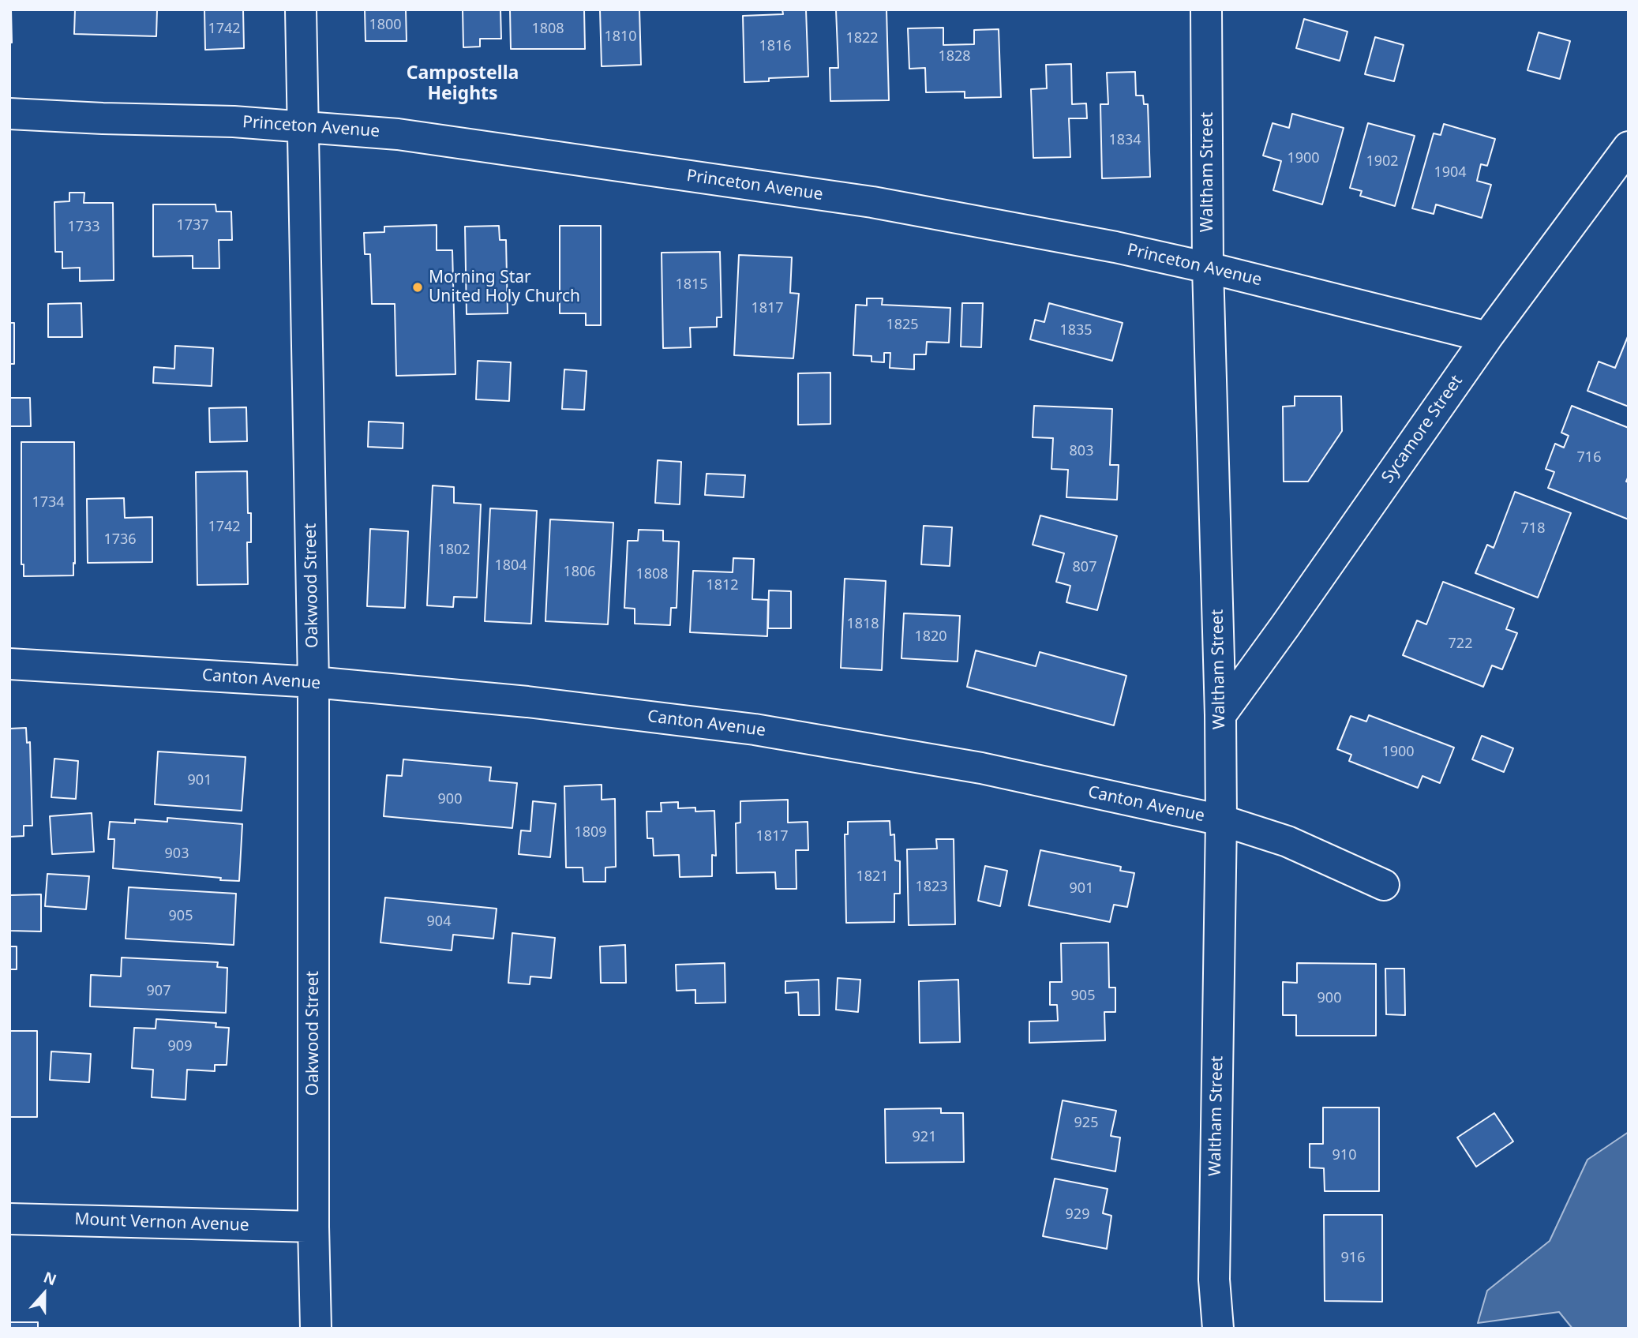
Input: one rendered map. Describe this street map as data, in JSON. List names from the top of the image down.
{
  "streets": {
    "street": [
      "Princeton Avenue",
      "Waltham Street",
      "Sycamore Street",
      "Oakwood Street",
      "Canton Avenue",
      "Mount Vernon Avenue"
    ]
  },
  "crossings": [
    ["Princeton Avenue", "Waltham Street"],
    ["Princeton Avenue", "Sycamore Street"],
    ["Princeton Avenue", "Oakwood Street"],
    ["Waltham Street", "Sycamore Street"],
    ["Waltham Street", "Canton Avenue"],
    ["Oakwood Street", "Canton Avenue"],
    ["Oakwood Street", "Mount Vernon Avenue"]
  ],
  "districts": ["Campostella Heights"],
  "places": ["Morning Star United Holy Church"],
  "house_numbers": [
    "1800",
    "1742",
    "1808",
    "1810",
    "1822",
    "1816",
    "1828",
    "1834",
    "1900",
    "1902",
    "1904",
    "1737",
    "1733",
    "1815",
    "1817",
    "1825",
    "1835",
    "803",
    "716",
    "1734",
    "1742",
    "718",
    "1736",
    "1802",
    "1804",
    "807",
    "1806",
    "1808",
    "1812",
    "1818",
    "1820",
    "722",
    "1900",
    "901",
    "900",
    "1809",
    "1817",
    "903",
    "1821",
    "1823",
    "901",
    "905",
    "904",
    "907",
    "905",
    "900",
    "909",
    "925",
    "921",
    "910",
    "929",
    "916"
  ],
  "north": "top"
}
